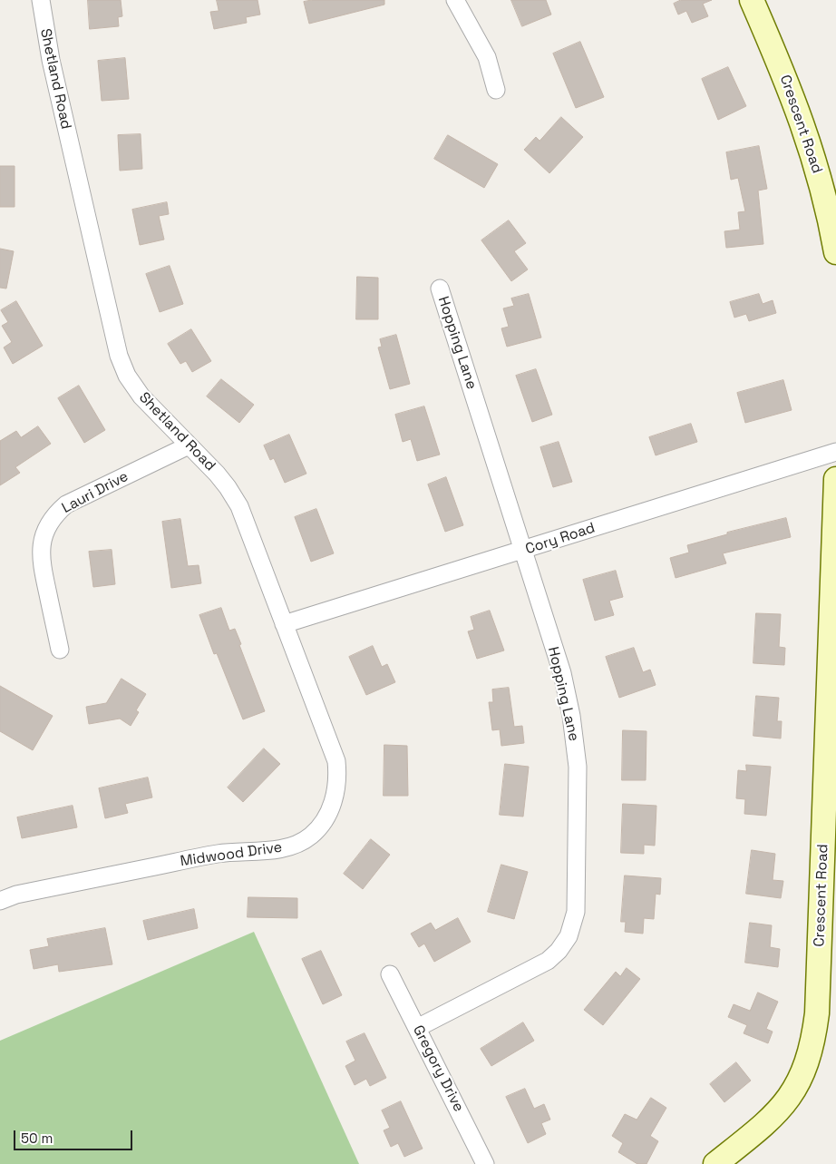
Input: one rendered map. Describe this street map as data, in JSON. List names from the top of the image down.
{
  "streets": {
    "street": [
      "Shetland Road",
      "Crescent Road",
      "Hopping Lane",
      "Lauri Drive",
      "Cory Road",
      "Midwood Drive",
      "Gregory Drive"
    ]
  },
  "crossings": [
    ["Shetland Road", "Lauri Drive"],
    ["Shetland Road", "Cory Road"],
    ["Shetland Road", "Midwood Drive"],
    ["Hopping Lane", "Cory Road"],
    ["Hopping Lane", "Gregory Drive"]
  ],
  "scale_bar": "50 m"
}
